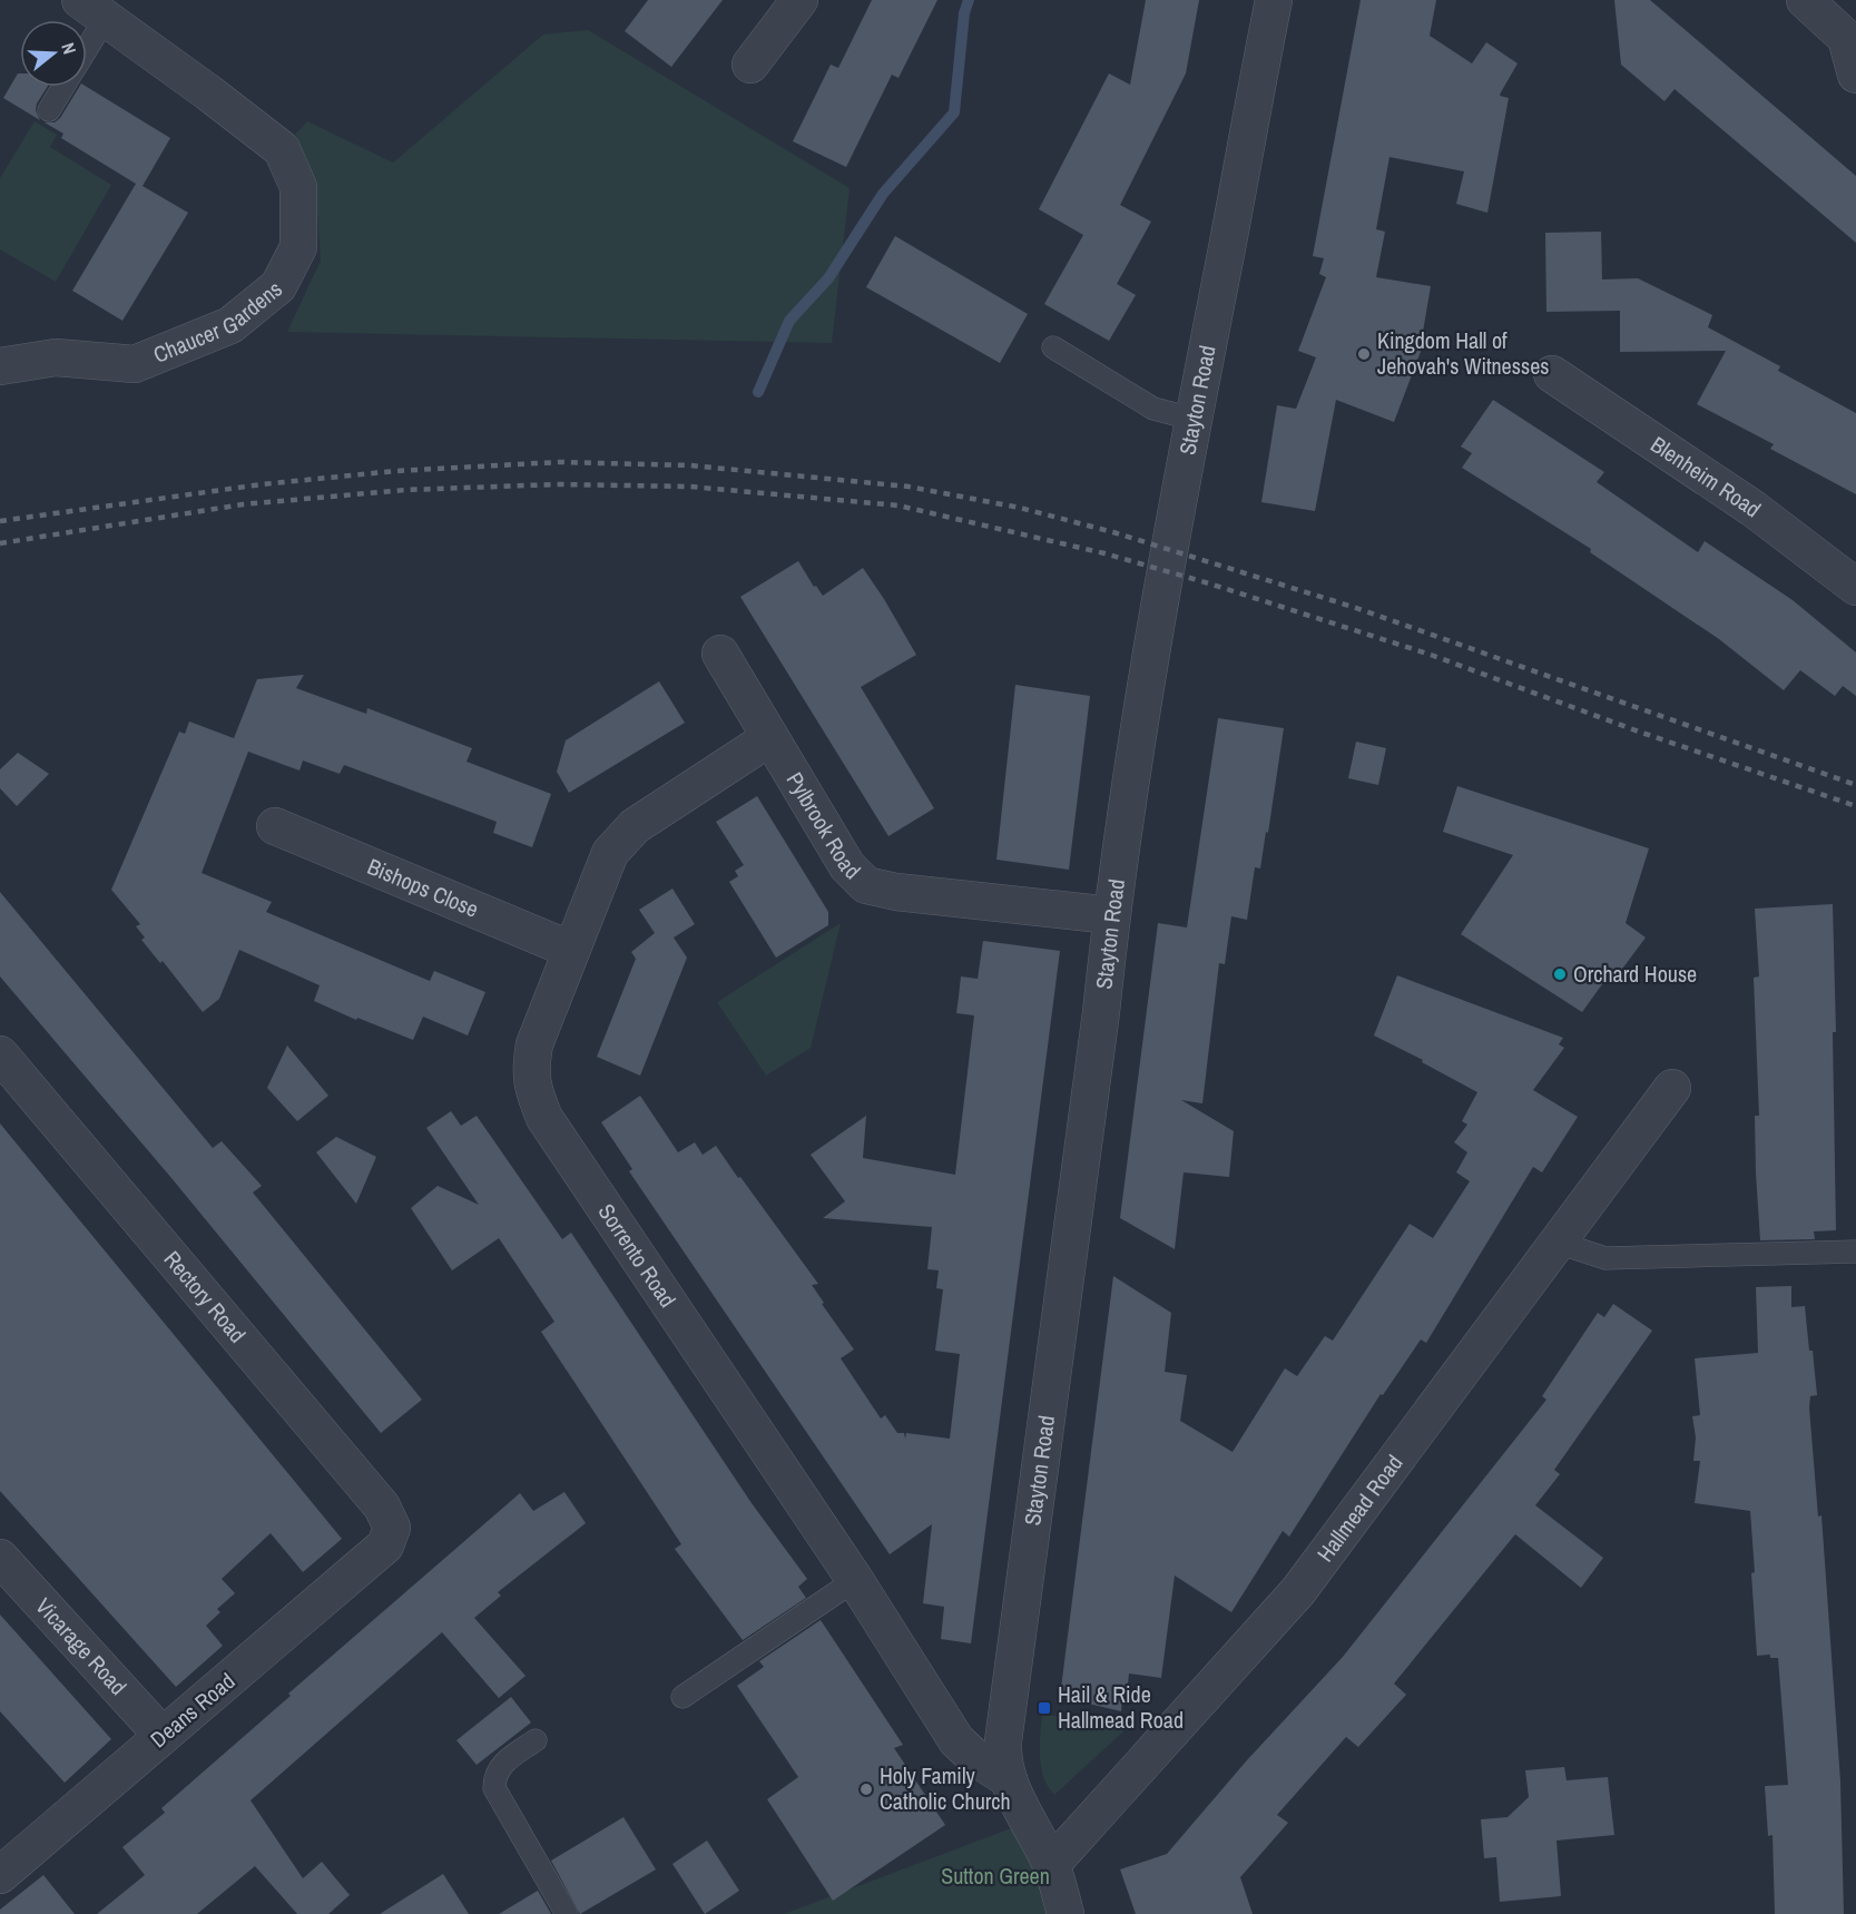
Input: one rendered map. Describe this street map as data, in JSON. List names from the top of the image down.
{
  "streets": {
    "street": [
      "Chaucer Gardens",
      "Stayton Road",
      "Blenheim Road",
      "Pylbrook Road",
      "Bishops Close",
      "Sorrento Road",
      "Rectory Road",
      "Hallmead Road",
      "Vicarage Road",
      "Deans Road"
    ]
  },
  "crossings": [
    ["Stayton Road", "Pylbrook Road"],
    ["Stayton Road", "Sorrento Road"],
    ["Stayton Road", "Hallmead Road"],
    ["Pylbrook Road", "Sorrento Road"],
    ["Bishops Close", "Sorrento Road"],
    ["Rectory Road", "Deans Road"],
    ["Vicarage Road", "Deans Road"]
  ],
  "parks": ["Sutton Green"],
  "places": {
    "other": ["Kingdom Hall of Jehovah's Witnesses", "Orchard House", "Holy Family Catholic Church"],
    "transit": ["Hail & Ride Hallmead Road"]
  },
  "north": "right"
}
